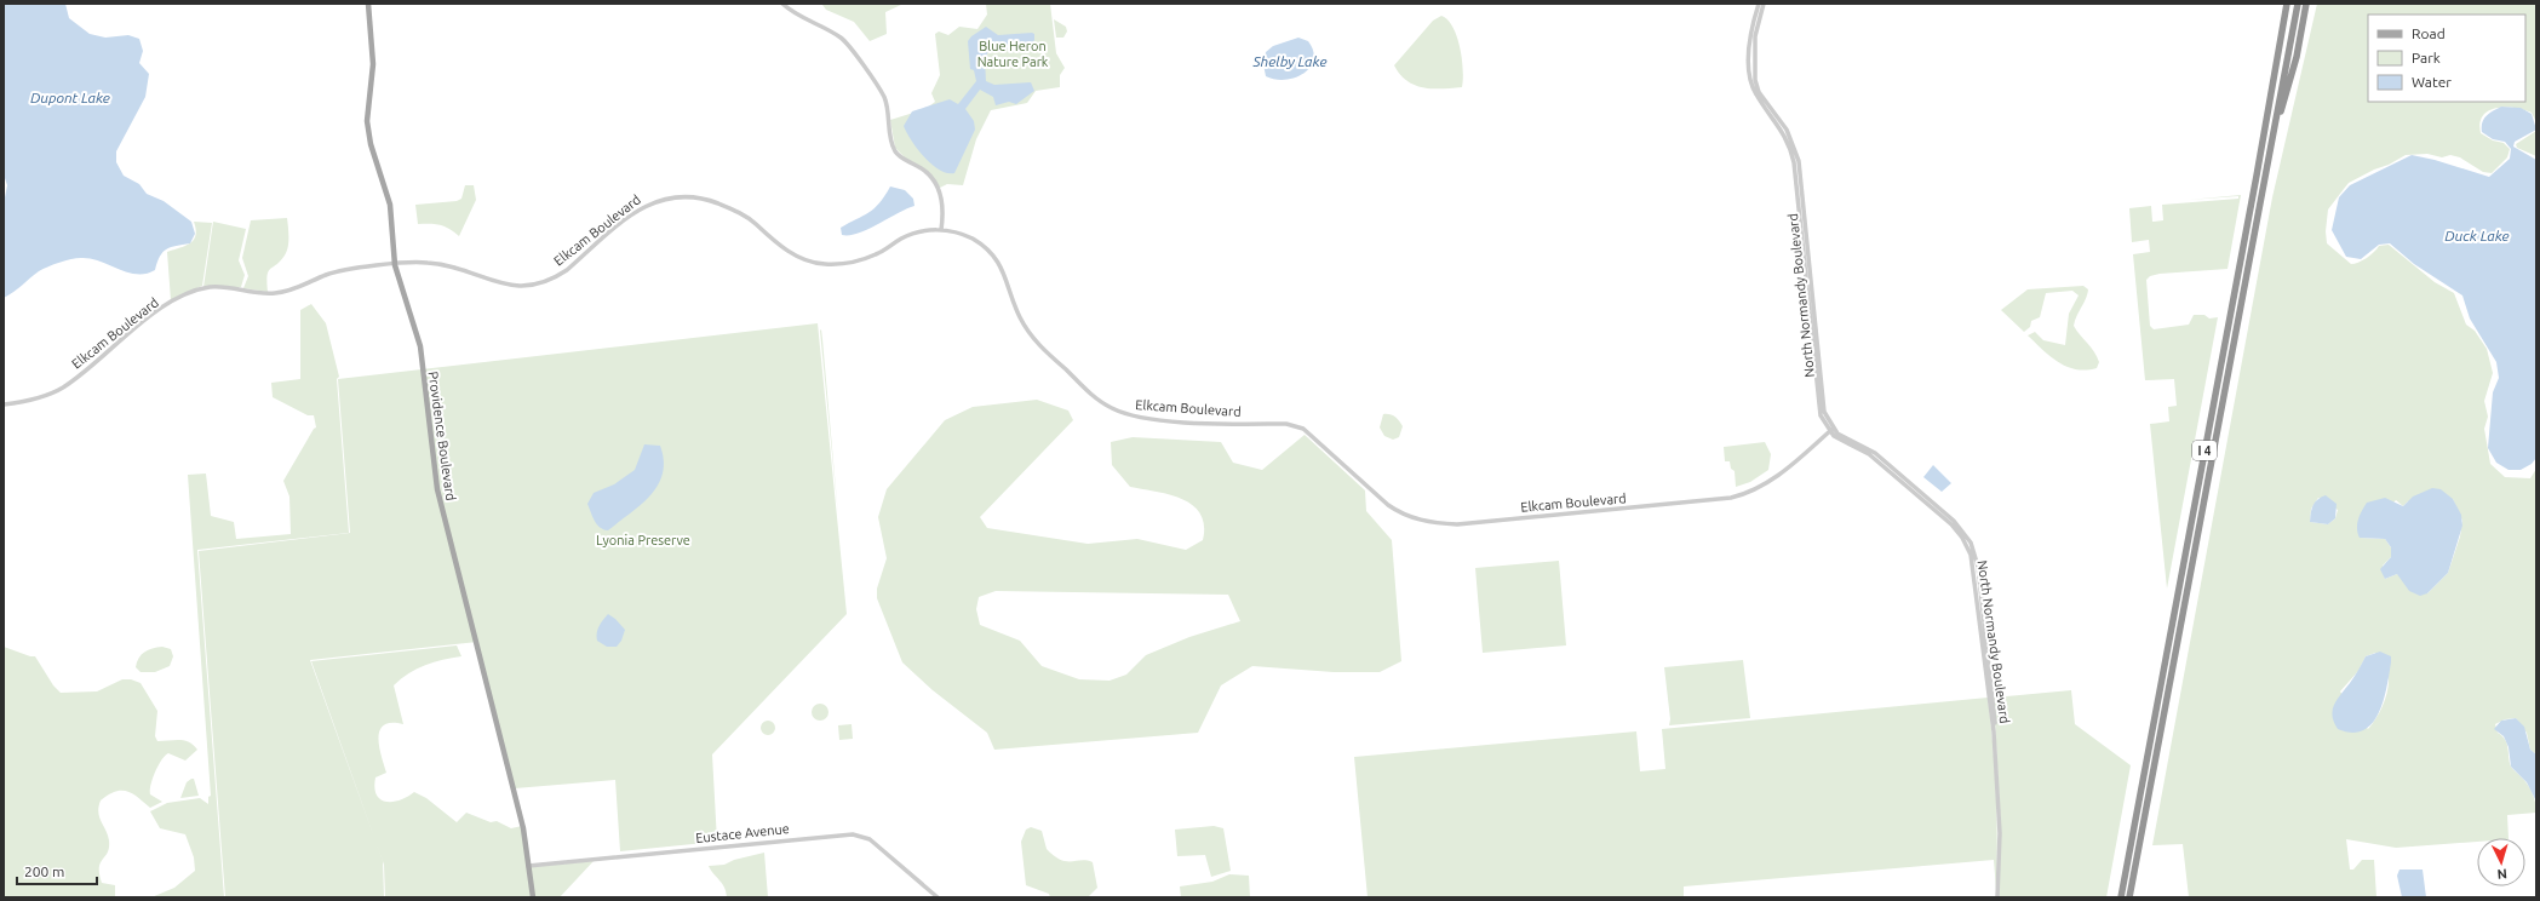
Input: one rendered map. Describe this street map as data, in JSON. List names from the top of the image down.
{
  "streets": {
    "highway": ["I 4"],
    "main road": ["Providence Boulevard"],
    "street": ["Elkcam Boulevard", "North Normandy Boulevard", "Eustace Avenue"]
  },
  "crossings": [
    ["Elkcam Boulevard", "North Normandy Boulevard"],
    ["Elkcam Boulevard", "Providence Boulevard"],
    ["Providence Boulevard", "Eustace Avenue"]
  ],
  "water": ["Shelby Lake", "Dupont Lake", "Duck Lake"],
  "parks": ["Blue Heron Nature Park", "Lyonia Preserve"],
  "legend": ["Road", "Park", "Water"],
  "scale_bar": "200 m",
  "north": "bottom"
}
